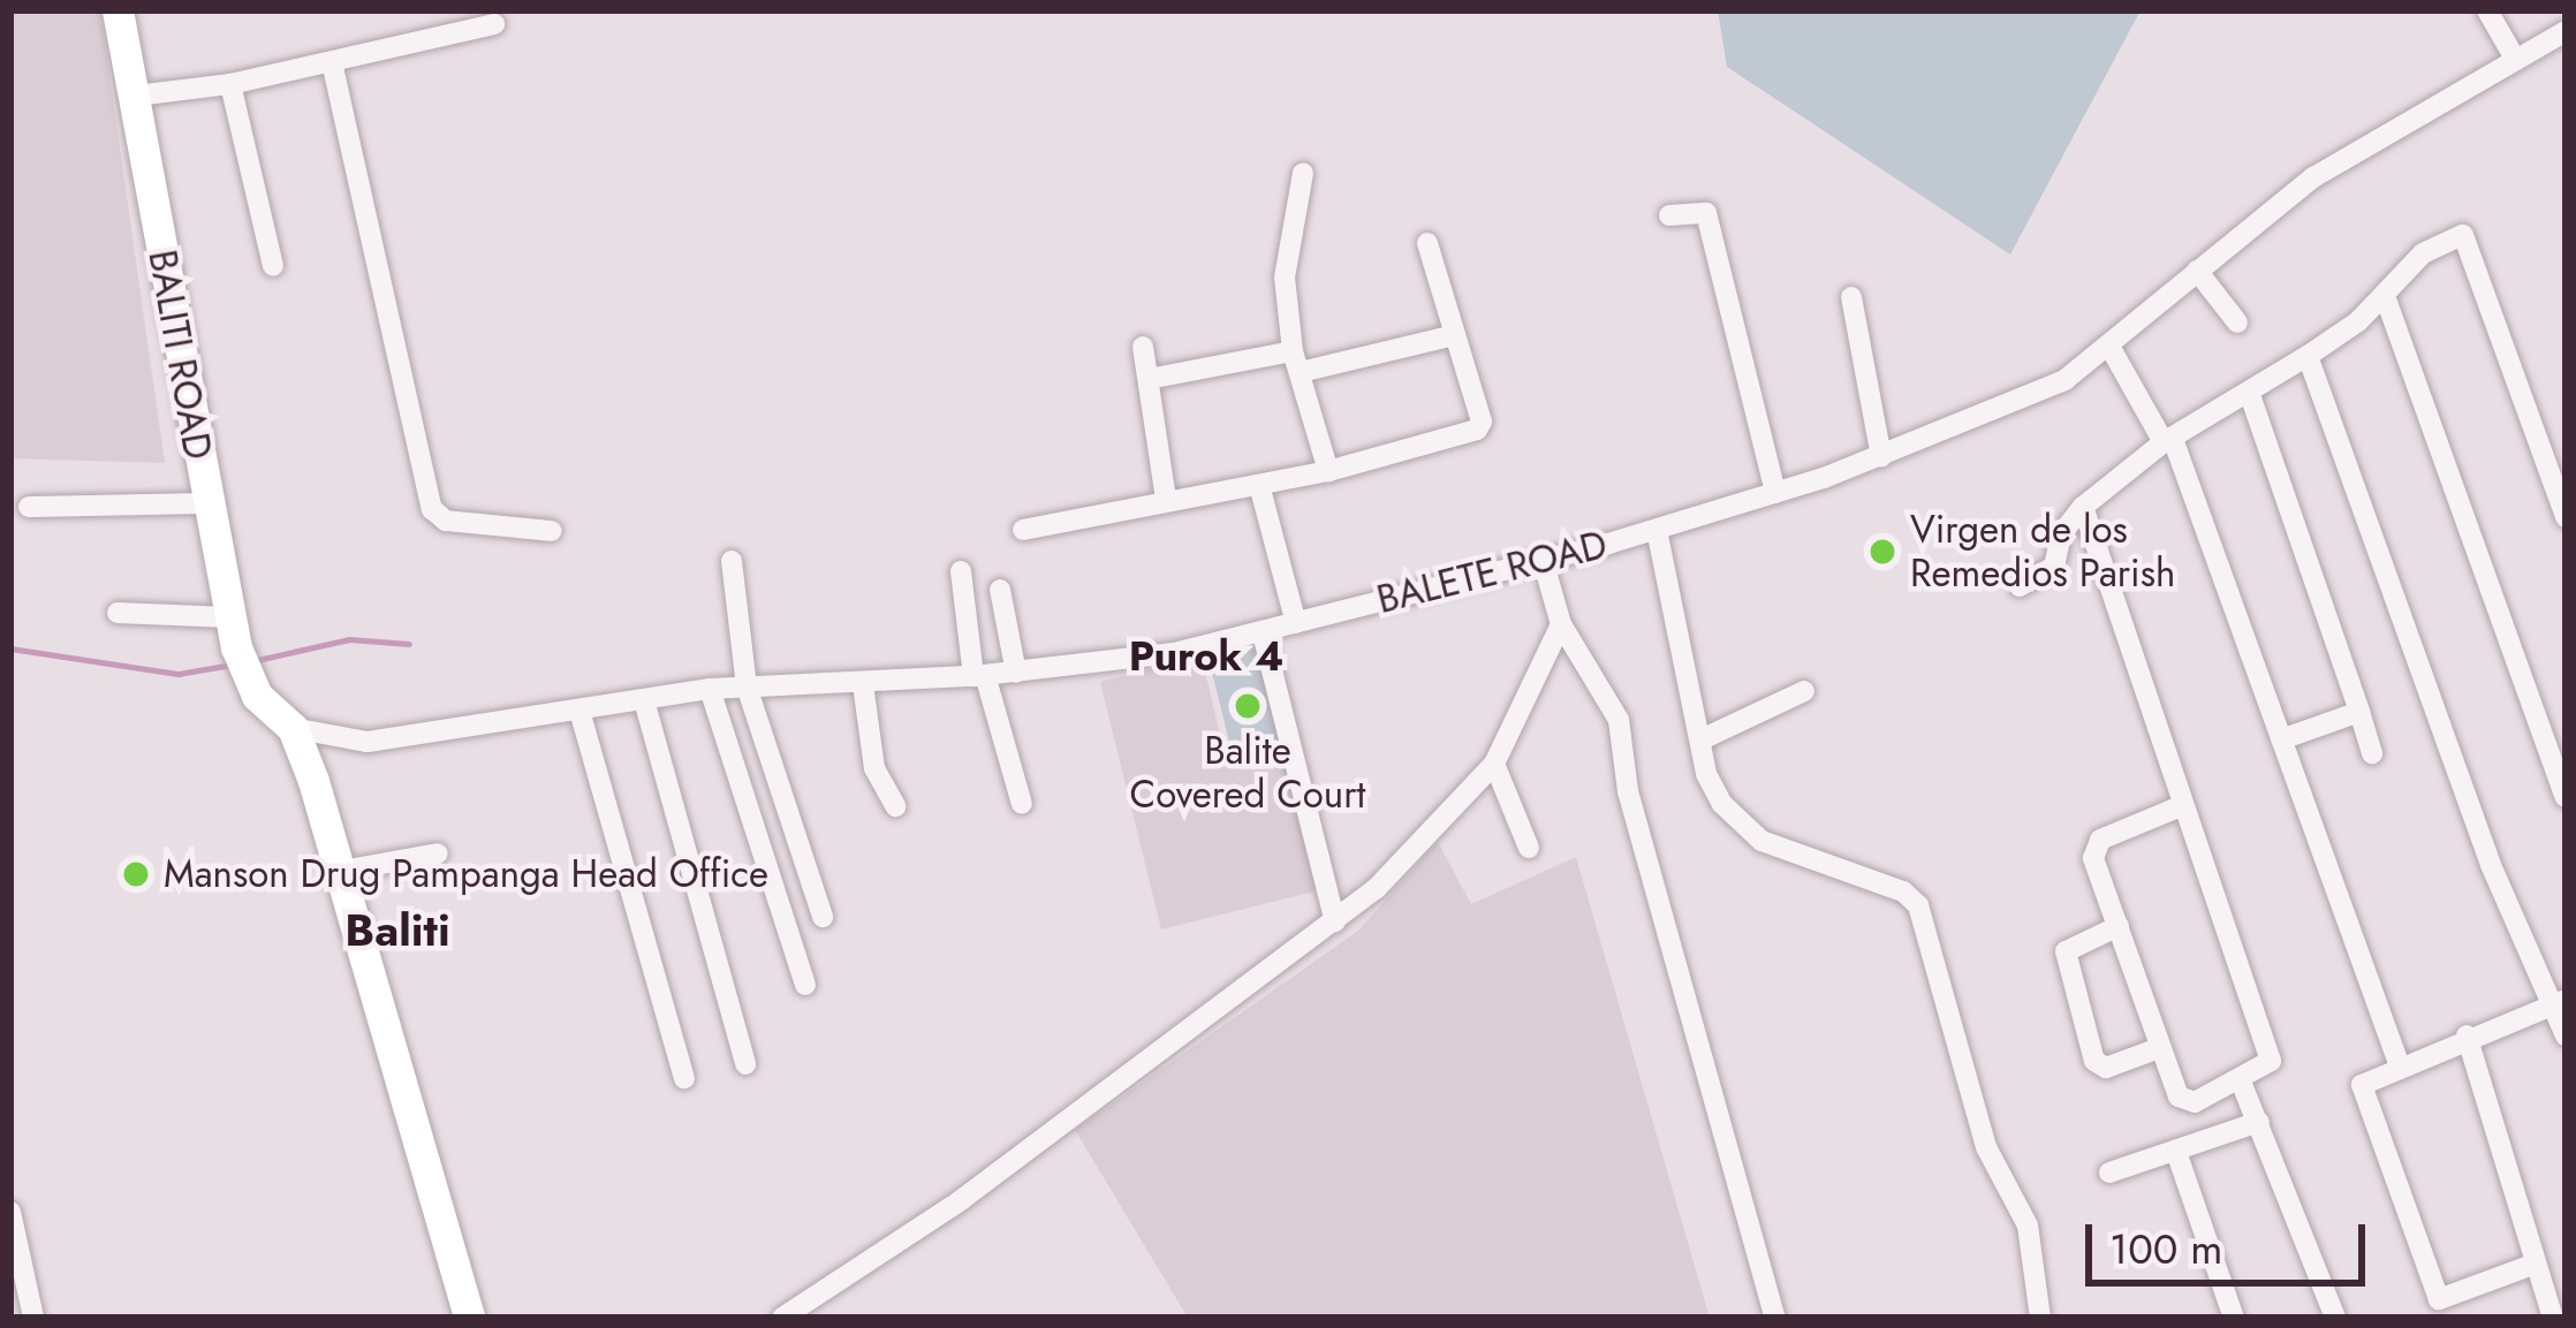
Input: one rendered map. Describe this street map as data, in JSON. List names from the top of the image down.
{
  "streets": {
    "main road": ["BALITI ROAD"],
    "street": ["BALETE ROAD"]
  },
  "crossings": [
    ["BALITI ROAD", "BALETE ROAD"]
  ],
  "districts": ["Purok 4", "Baliti"],
  "places": ["Virgen de los Remedios Parish", "Balite Covered Court", "Manson Drug Pampanga Head Office"],
  "scale_bar": "100 m"
}
